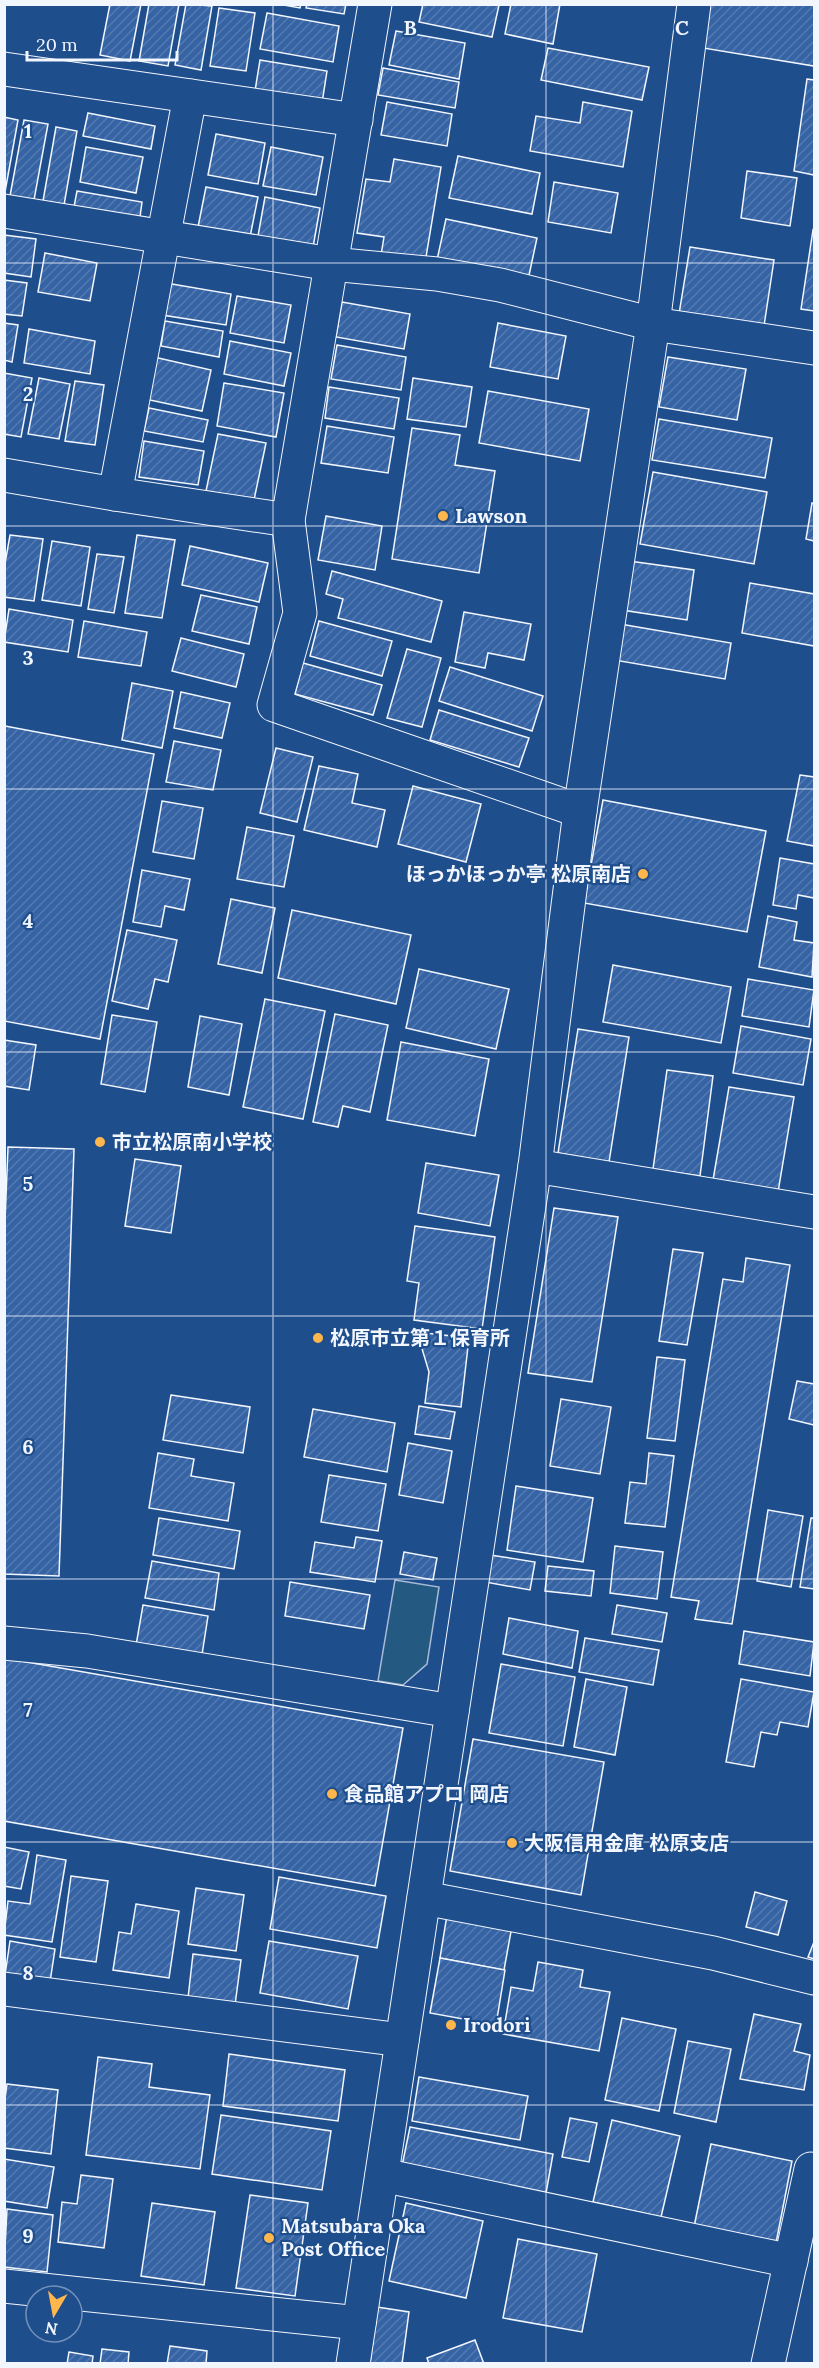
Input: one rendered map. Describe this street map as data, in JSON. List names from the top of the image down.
{
  "places": [
    "Lawson",
    "ほっかほっか亭 松原南店",
    "市立松原南小学校",
    "松原市立第１保育所",
    "食品館アプロ 岡店",
    "大阪信用金庫 松原支店",
    "Irodori",
    "Matsubara Oka Post Office"
  ],
  "scale_bar": "20 m",
  "north": "bottom",
  "grid": {
    "columns": ["B", "C"],
    "rows": [
      "1",
      "2",
      "3",
      "4",
      "5",
      "6",
      "7",
      "8",
      "9"
    ]
  }
}
